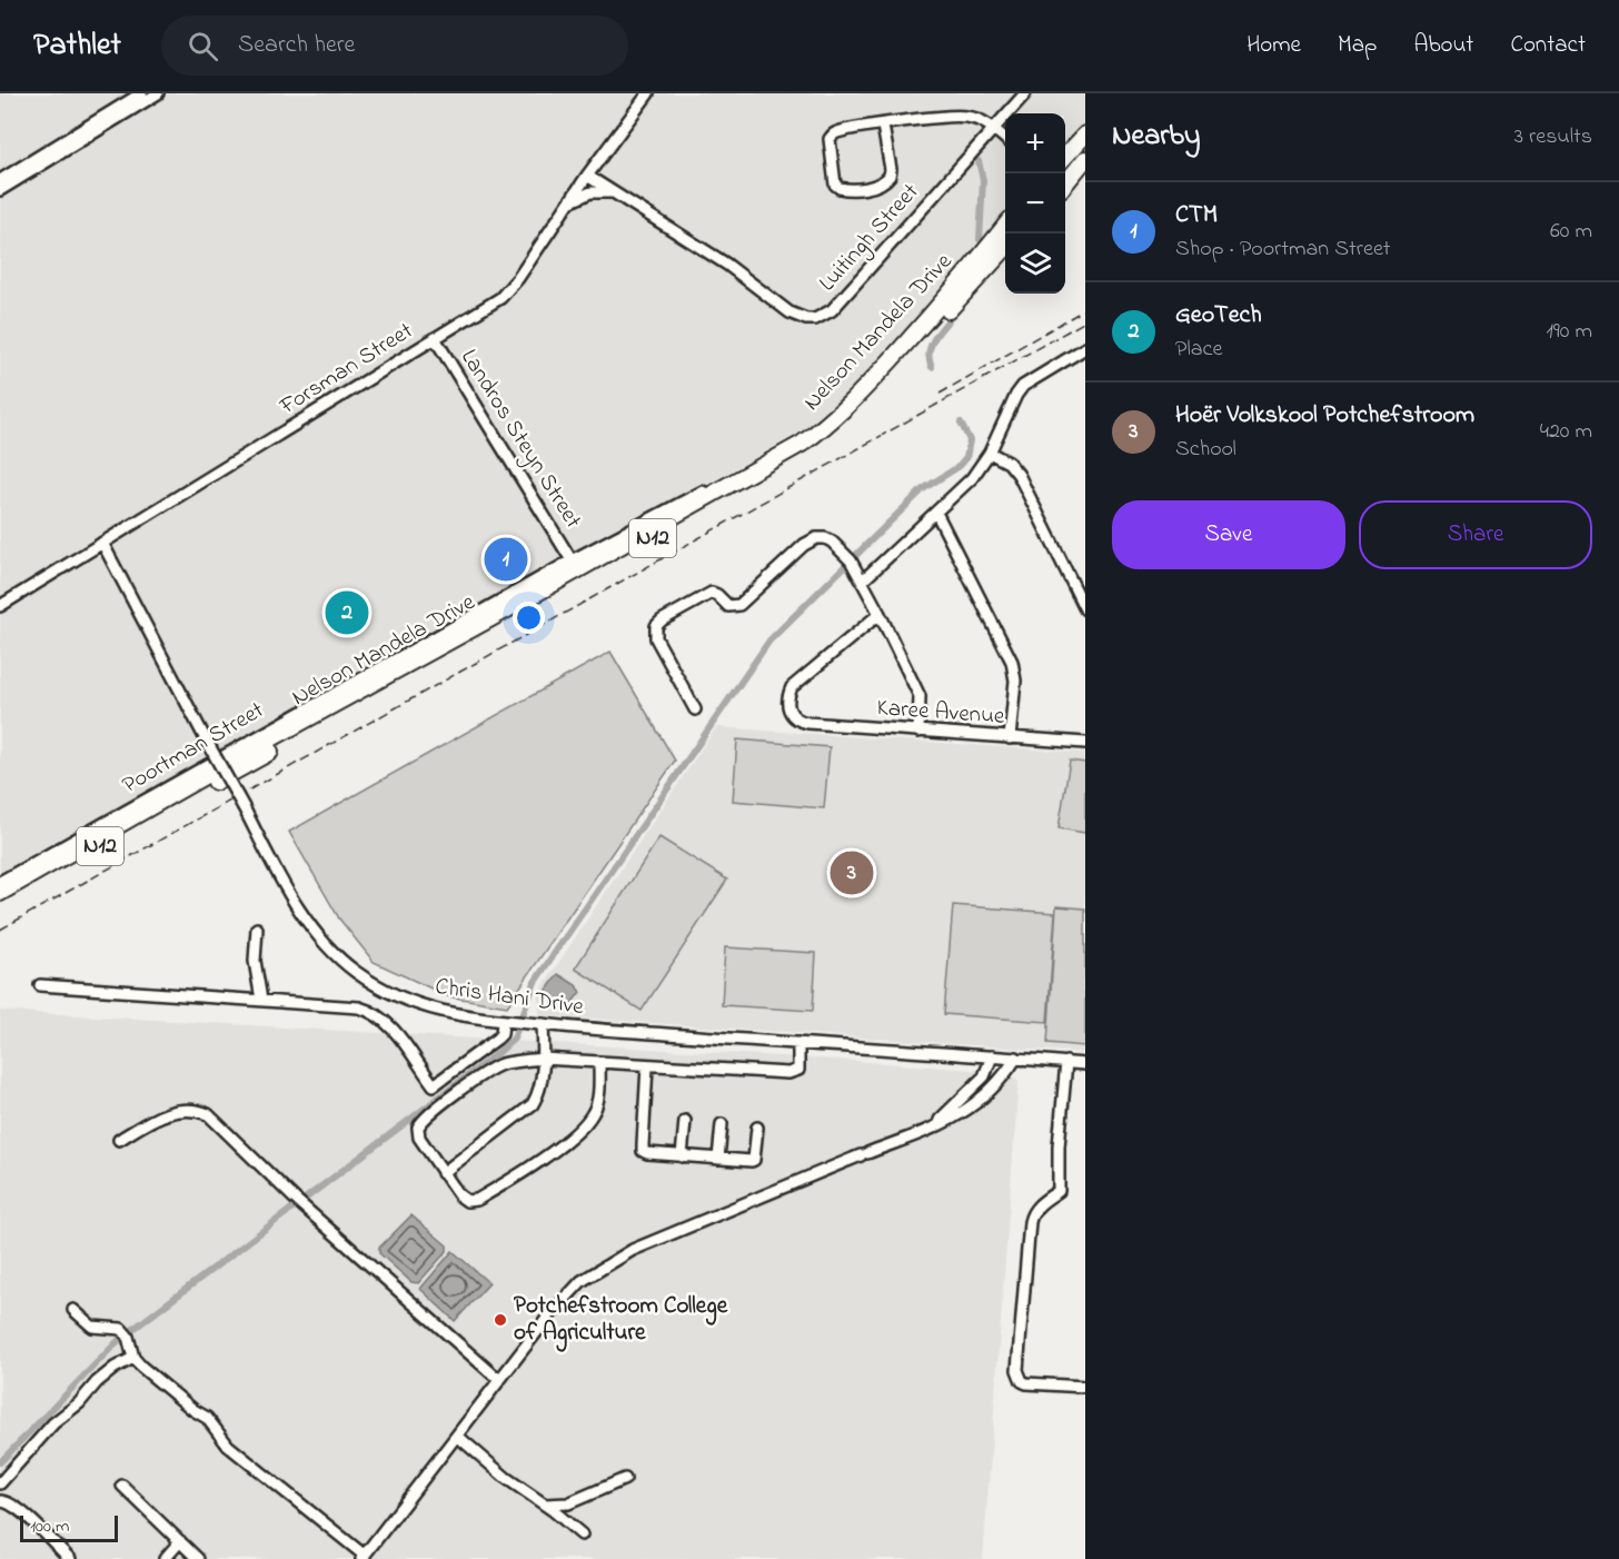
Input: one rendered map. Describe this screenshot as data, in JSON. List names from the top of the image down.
{
  "streets": {
    "highway": ["Nelson Mandela Drive", "N12"],
    "street": [
      "Luitingh Street",
      "Forsman Street",
      "Landros Steyn Street",
      "Karee Avenue",
      "Poortman Street",
      "Chris Hani Drive"
    ]
  },
  "crossings": [
    ["Luitingh Street", "Forsman Street"],
    ["Nelson Mandela Drive", "Poortman Street"],
    ["Forsman Street", "Landros Steyn Street"],
    ["Forsman Street", "Chris Hani Drive"],
    ["Landros Steyn Street", "Poortman Street"]
  ],
  "places": ["Potchefstroom College of Agriculture"],
  "scale_bar": "100 m",
  "page": {
    "header": "Pathlet",
    "search": "Search here",
    "nav": [
      "Home",
      "Map",
      "About",
      "Contact"
    ],
    "heading": ["Nearby", "3 results"],
    "map_buttons": ["+", "−"],
    "list": [
      {
        "mark": "1",
        "name": "CTM",
        "note": "Shop · Poortman Street",
        "value": "60 m"
      },
      {
        "mark": "2",
        "name": "GeoTech",
        "note": "Place",
        "value": "190 m"
      },
      {
        "mark": "3",
        "name": "Hoër Volkskool Potchefstroom",
        "note": "School",
        "value": "420 m"
      }
    ],
    "buttons": ["Save", "Share"],
    "pins": ["1", "2", "3"],
    "scale": "100 m"
  }
}
